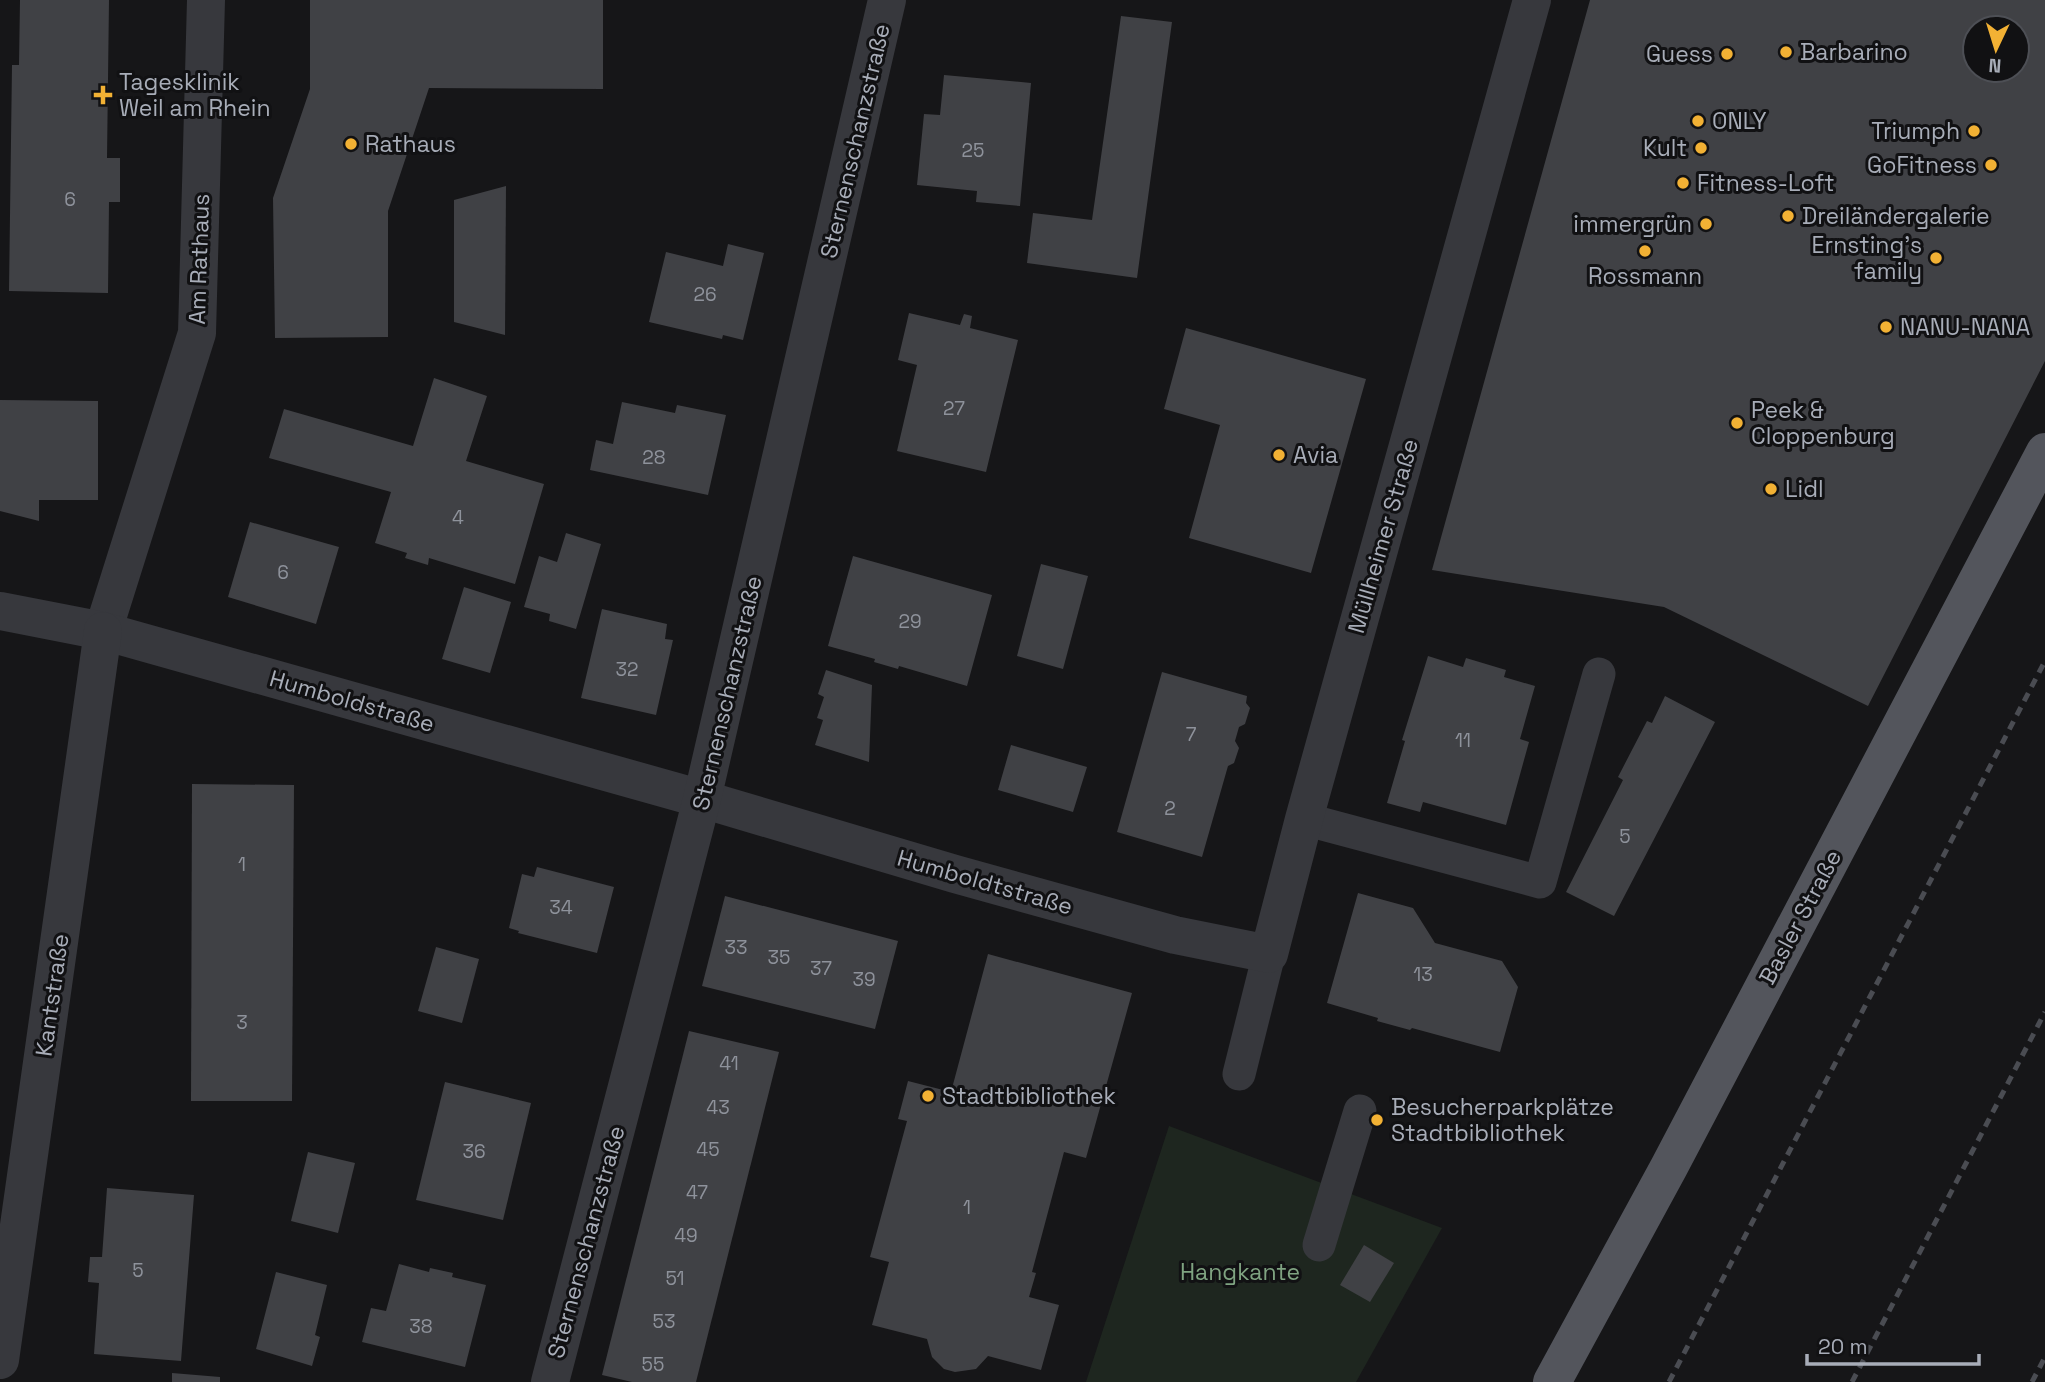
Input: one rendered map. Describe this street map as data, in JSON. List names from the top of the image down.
{
  "streets": {
    "main road": ["Basler Straße"],
    "street": [
      "Sternenschanzstraße",
      "Am Rathaus",
      "Müllheimer Straße",
      "Humboldstraße",
      "Humboldtstraße",
      "Kantstraße"
    ]
  },
  "crossings": [
    ["Sternenschanzstraße", "Humboldstraße"],
    ["Sternenschanzstraße", "Humboldtstraße"],
    ["Am Rathaus", "Humboldstraße"],
    ["Am Rathaus", "Kantstraße"],
    ["Müllheimer Straße", "Humboldtstraße"],
    ["Humboldstraße", "Humboldtstraße"],
    ["Humboldstraße", "Kantstraße"]
  ],
  "parks": ["Hangkante"],
  "places": {
    "other": [
      "Barbarino",
      "Guess",
      "ONLY",
      "Triumph",
      "Rathaus",
      "Kult",
      "GoFitness",
      "Fitness-Loft",
      "Dreiländergalerie",
      "immergrün",
      "Rossmann",
      "Ernsting's family",
      "NANU-NANA",
      "Peek & Cloppenburg",
      "Avia",
      "Lidl",
      "Stadtbibliothek",
      "Besucherparkplätze Stadtbibliothek"
    ],
    "health": ["Tagesklinik Weil am Rhein"]
  },
  "house_numbers": [
    "25",
    "6",
    "26",
    "27",
    "28",
    "4",
    "6",
    "29",
    "32",
    "7",
    "11",
    "2",
    "5",
    "1",
    "34",
    "33",
    "35",
    "37",
    "13",
    "39",
    "3",
    "41",
    "43",
    "45",
    "36",
    "47",
    "1",
    "49",
    "5",
    "51",
    "53",
    "38",
    "55"
  ],
  "scale_bar": "20 m",
  "north": "bottom"
}
